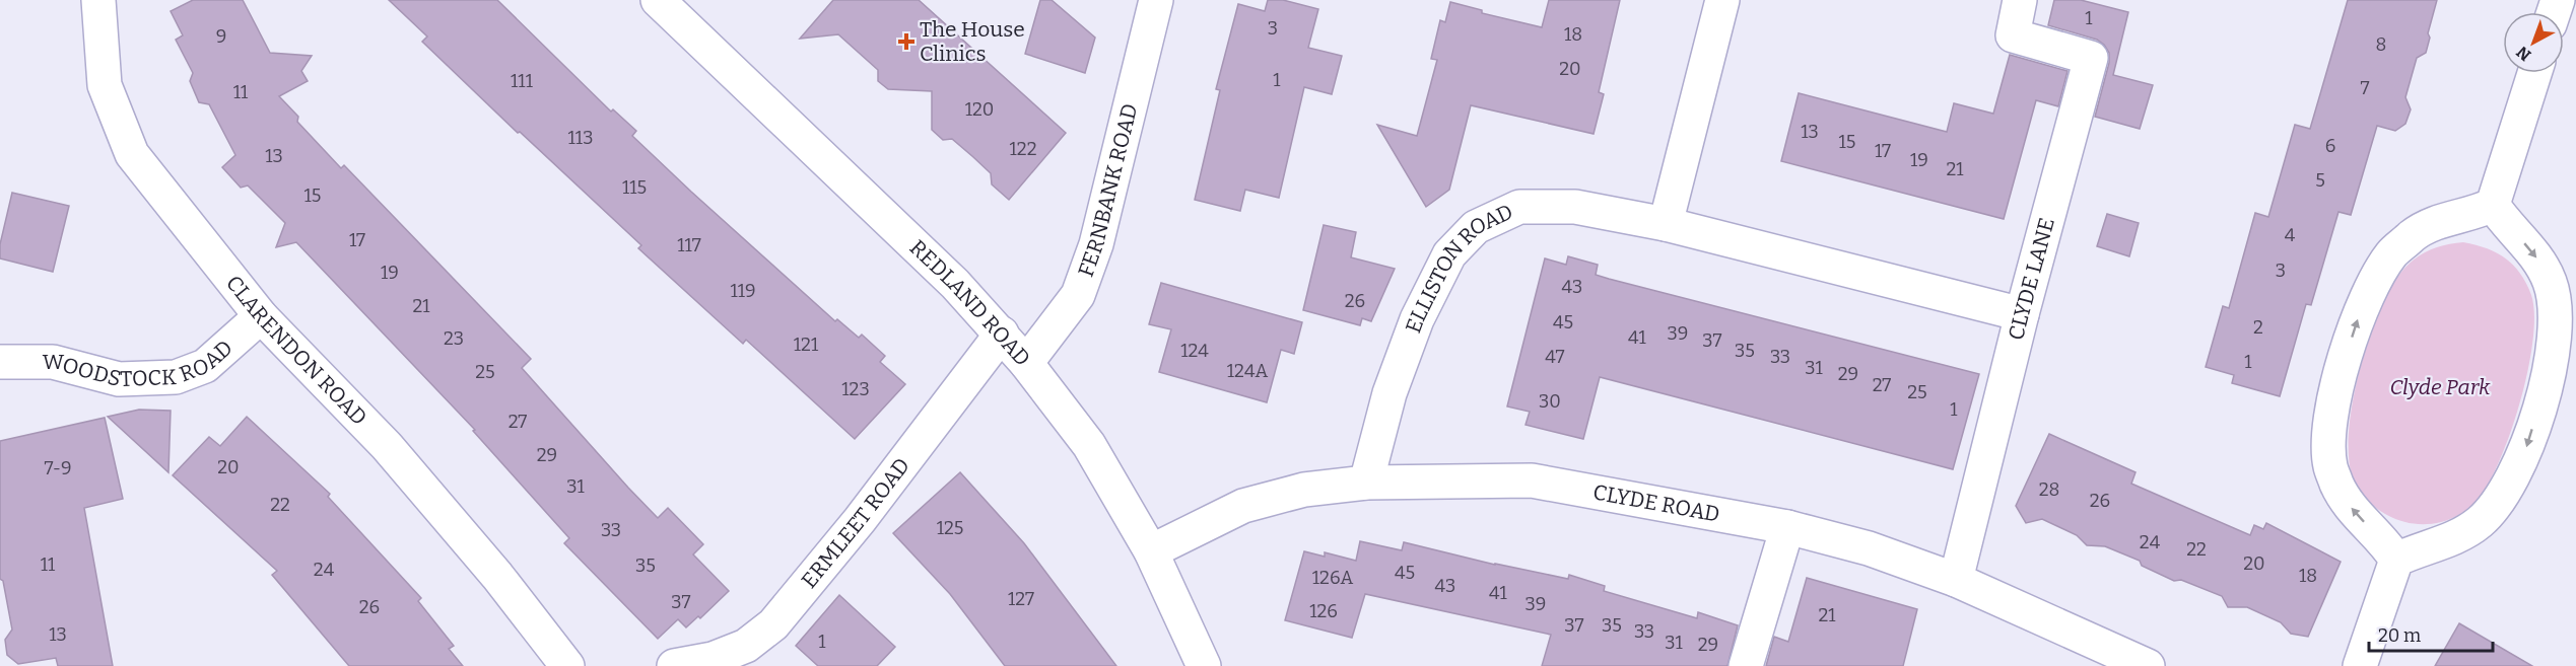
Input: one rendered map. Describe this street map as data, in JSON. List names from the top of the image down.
{
  "streets": {
    "street": [
      "FERNBANK ROAD",
      "ELLISTON ROAD",
      "CLYDE LANE",
      "REDLAND ROAD",
      "WOODSTOCK ROAD",
      "CLARENDON ROAD",
      "CLYDE ROAD",
      "ERMLEET ROAD"
    ]
  },
  "crossings": [
    ["FERNBANK ROAD", "REDLAND ROAD"],
    ["ELLISTON ROAD", "CLYDE LANE"],
    ["ELLISTON ROAD", "CLYDE ROAD"],
    ["CLYDE LANE", "CLYDE ROAD"],
    ["REDLAND ROAD", "CLYDE ROAD"],
    ["REDLAND ROAD", "ERMLEET ROAD"],
    ["WOODSTOCK ROAD", "CLARENDON ROAD"]
  ],
  "parks": ["Clyde Park"],
  "places": {
    "health": ["The House Clinics"]
  },
  "house_numbers": [
    "1",
    "3",
    "18",
    "9",
    "8",
    "20",
    "1",
    "111",
    "7",
    "11",
    "120",
    "13",
    "113",
    "15",
    "6",
    "122",
    "17",
    "13",
    "19",
    "21",
    "5",
    "115",
    "15",
    "4",
    "17",
    "117",
    "3",
    "19",
    "43",
    "119",
    "26",
    "21",
    "45",
    "2",
    "39",
    "41",
    "23",
    "37",
    "121",
    "124",
    "35",
    "47",
    "33",
    "1",
    "31",
    "124A",
    "25",
    "29",
    "27",
    "123",
    "25",
    "30",
    "1",
    "27",
    "29",
    "20",
    "7-9",
    "31",
    "28",
    "26",
    "22",
    "125",
    "33",
    "24",
    "22",
    "20",
    "11",
    "35",
    "24",
    "45",
    "18",
    "126A",
    "43",
    "41",
    "127",
    "37",
    "39",
    "26",
    "126",
    "21",
    "37",
    "35",
    "33",
    "13",
    "1",
    "31",
    "29"
  ],
  "scale_bar": "20 m",
  "north": "bottom left"
}
